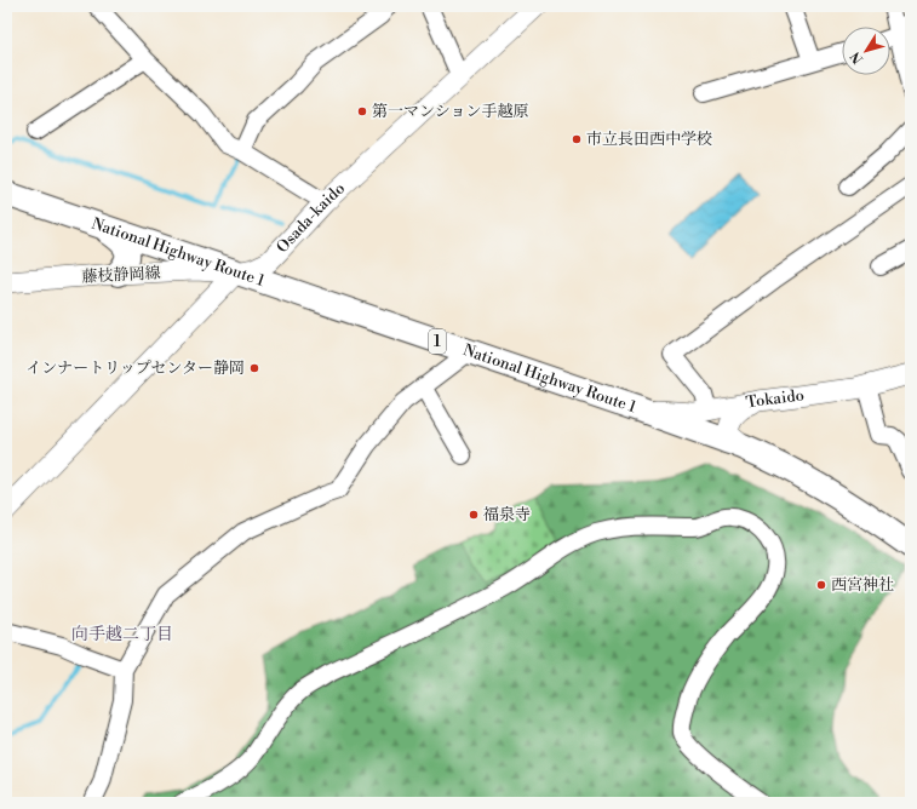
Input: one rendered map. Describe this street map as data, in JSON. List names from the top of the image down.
{
  "streets": {
    "highway": ["National Highway Route 1", "1"],
    "main road": ["Osada-kaido", "藤枝静岡線", "Tokaido"]
  },
  "crossings": [
    ["Osada-kaido", "National Highway Route 1"],
    ["Osada-kaido", "藤枝静岡線"],
    ["National Highway Route 1", "藤枝静岡線"],
    ["National Highway Route 1", "Tokaido"]
  ],
  "districts": ["向手越二丁目"],
  "places": [
    "第一マンション手越原",
    "市立長田西中学校",
    "インナートリップセンター静岡",
    "福泉寺",
    "西宮神社"
  ],
  "north": "bottom left"
}
